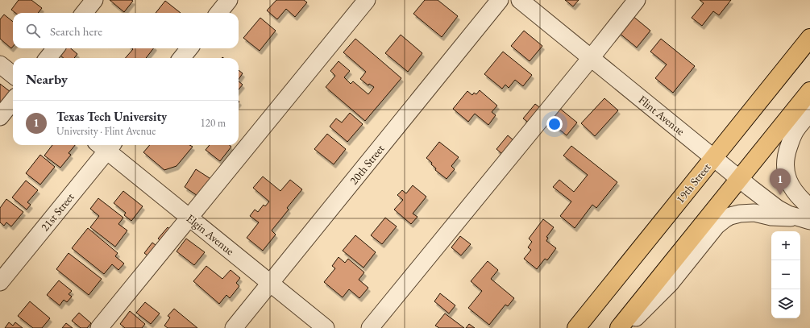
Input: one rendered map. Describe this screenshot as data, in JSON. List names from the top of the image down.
{
  "streets": {
    "main road": ["19th Street"],
    "street": [
      "Flint Avenue",
      "20th Street",
      "21st Street",
      "Elgin Avenue"
    ]
  },
  "crossings": [
    ["Flint Avenue", "19th Street"],
    ["20th Street", "Elgin Avenue"],
    ["21st Street", "Elgin Avenue"]
  ],
  "page": {
    "search": "Search here",
    "heading": "Nearby",
    "list": [
      {
        "mark": "1",
        "name": "Texas Tech University",
        "note": "University · Flint Avenue",
        "value": "120 m"
      }
    ],
    "pins": "1",
    "map_buttons": ["+", "−"]
  }
}
